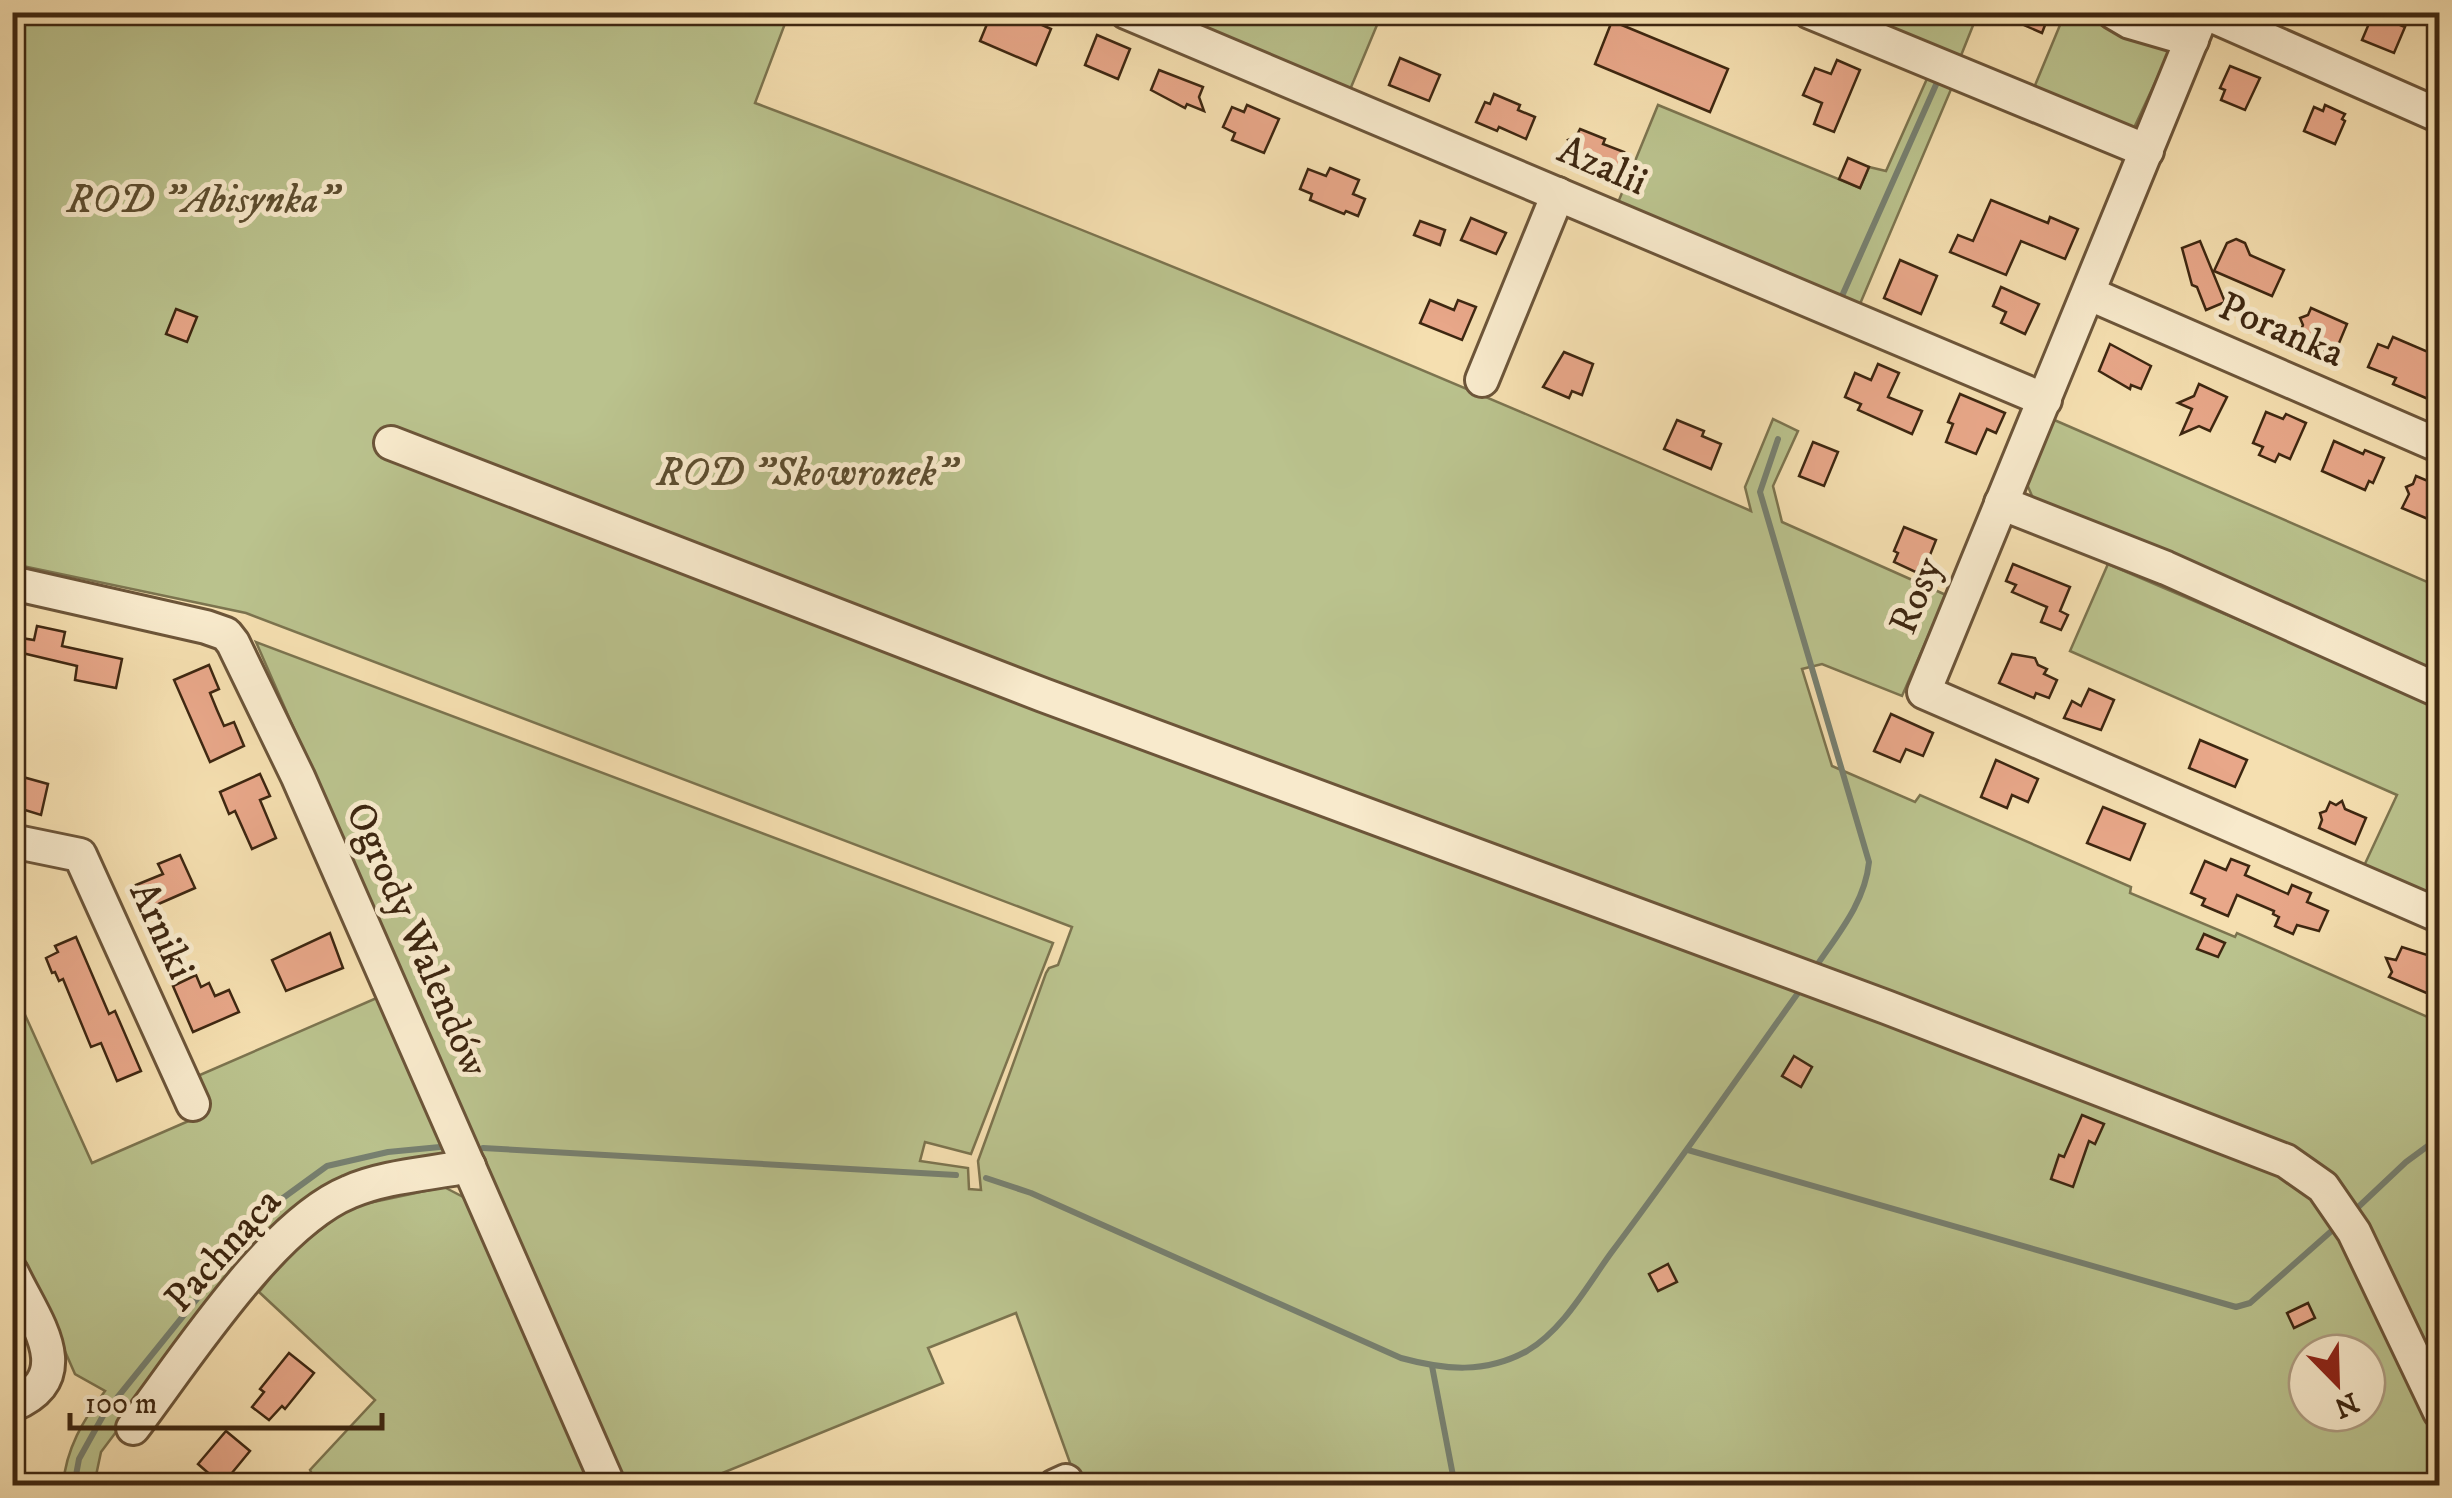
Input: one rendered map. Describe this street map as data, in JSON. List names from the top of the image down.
{
  "streets": {
    "street": [
      "Azalii",
      "Poranka",
      "Rosy",
      "Arniki",
      "Ogrody Walendów",
      "Pachnąca"
    ]
  },
  "crossings": [
    ["Azalii", "Rosy"],
    ["Poranka", "Rosy"],
    ["Ogrody Walendów", "Pachnąca"]
  ],
  "parks": ["ROD \"Abisynka\"", "ROD \"Skowronek\""],
  "scale_bar": "100 m",
  "north": "bottom right"
}
